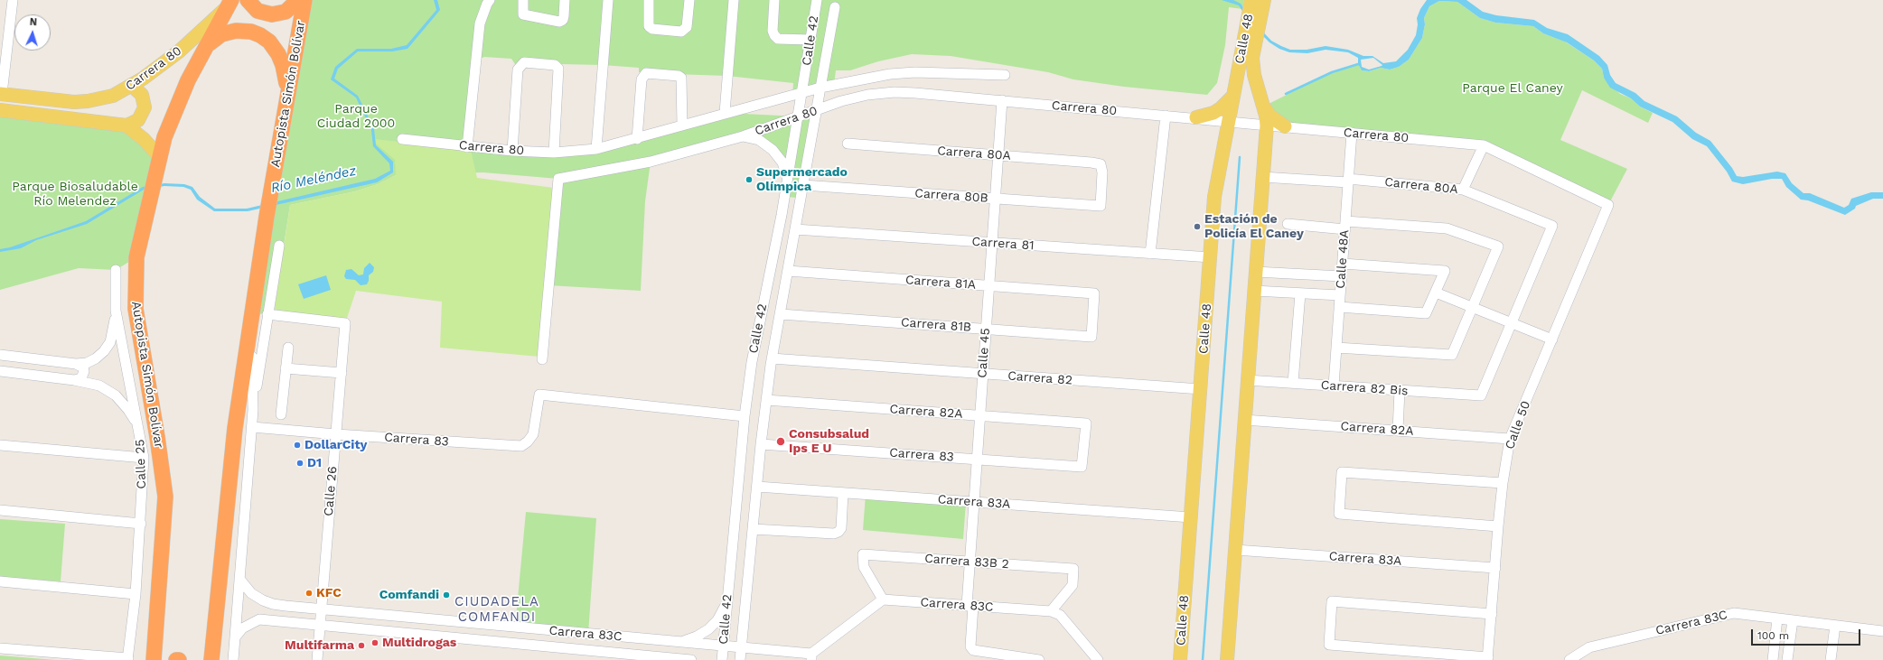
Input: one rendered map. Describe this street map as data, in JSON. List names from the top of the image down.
{
  "streets": {
    "highway": ["Autopista Simón Bolívar"],
    "main road": ["Calle 48", "Carrera 80"],
    "street": [
      "Calle 42",
      "Carrera 80A",
      "Carrera 80B",
      "Carrera 81",
      "Calle 48A",
      "Carrera 81A",
      "Carrera 81B",
      "Calle 45",
      "Carrera 82",
      "Carrera 82 Bis",
      "Carrera 82A",
      "Calle 50",
      "Carrera 83",
      "Calle 25",
      "Calle 26",
      "Carrera 83A",
      "Carrera 83B 2",
      "Carrera 83C"
    ]
  },
  "crossings": [
    ["Calle 48", "Carrera 80"],
    ["Calle 48", "Carrera 80A"],
    ["Calle 48", "Carrera 81"],
    ["Calle 48", "Carrera 82"],
    ["Calle 48", "Carrera 82 Bis"],
    ["Calle 48", "Carrera 82A"],
    ["Calle 48", "Carrera 83A"],
    ["Calle 42", "Carrera 80"],
    ["Calle 42", "Carrera 80B"],
    ["Calle 42", "Carrera 81"],
    ["Calle 42", "Carrera 81A"],
    ["Calle 42", "Carrera 81B"],
    ["Calle 42", "Carrera 82"],
    ["Calle 42", "Carrera 82A"],
    ["Calle 42", "Carrera 83"],
    ["Calle 42", "Carrera 83A"],
    ["Calle 42", "Carrera 83C"],
    ["Carrera 80", "Autopista Simón Bolívar"],
    ["Carrera 80", "Calle 48A"],
    ["Carrera 80", "Calle 45"],
    ["Carrera 80", "Calle 50"],
    ["Carrera 80A", "Carrera 80B"],
    ["Carrera 80A", "Calle 48A"],
    ["Carrera 80A", "Calle 45"],
    ["Carrera 80A", "Carrera 82 Bis"],
    ["Carrera 80B", "Calle 45"],
    ["Carrera 81", "Calle 45"],
    ["Calle 48A", "Carrera 82 Bis"],
    ["Carrera 81A", "Carrera 81B"],
    ["Carrera 81A", "Calle 45"],
    ["Carrera 81B", "Calle 45"],
    ["Calle 45", "Carrera 82"],
    ["Calle 45", "Carrera 82A"],
    ["Calle 45", "Carrera 83"],
    ["Calle 45", "Carrera 83A"],
    ["Calle 45", "Carrera 83B 2"],
    ["Calle 45", "Carrera 83C"],
    ["Carrera 82A", "Calle 50"],
    ["Carrera 82A", "Carrera 83"],
    ["Calle 50", "Carrera 83A"],
    ["Carrera 83", "Calle 26"],
    ["Calle 26", "Carrera 83C"],
    ["Carrera 83B 2", "Carrera 83C"]
  ],
  "districts": ["CIUDADELA COMFANDI"],
  "water": ["Río Meléndez"],
  "parks": ["Parque El Caney", "Parque Ciudad 2000", "Parque Biosaludable Río Melendez"],
  "places": [
    "Supermercado Olímpica",
    "Estación de Policía El Caney",
    "Consubsalud Ips E U",
    "DollarCity",
    "D1",
    "KFC",
    "Comfandi",
    "Multidrogas",
    "Multifarma"
  ],
  "scale_bar": "100 m",
  "north": "top"
}
